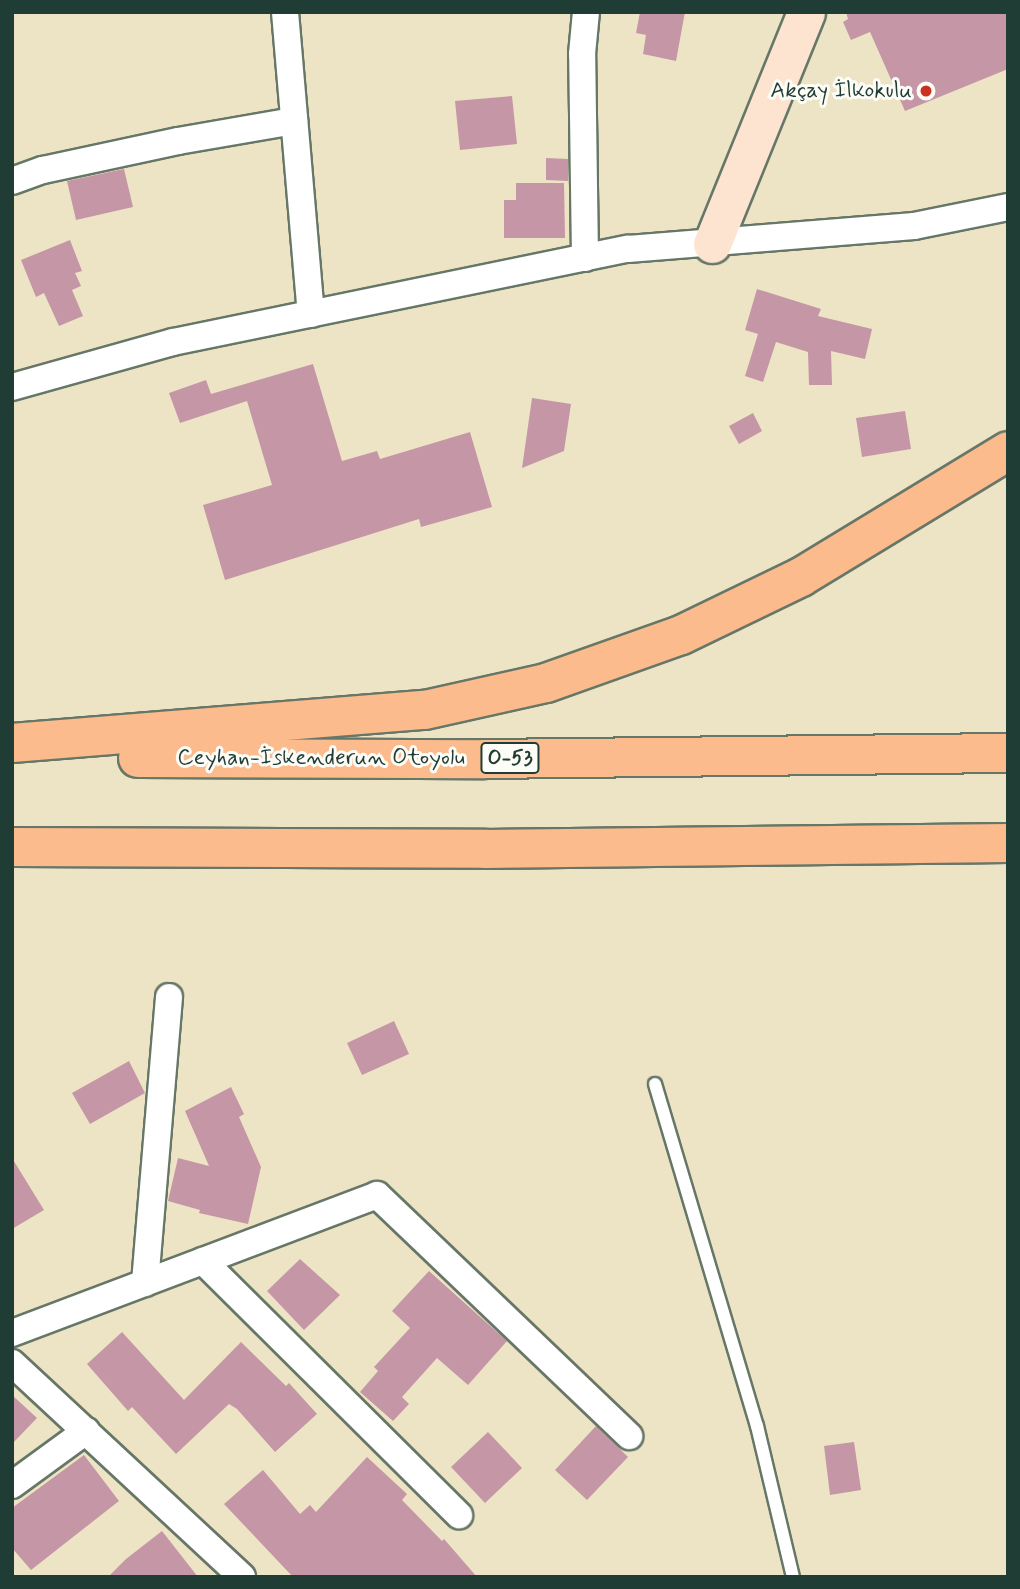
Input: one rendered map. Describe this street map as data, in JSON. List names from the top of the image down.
{
  "streets": {
    "highway": ["Ceyhan-İskenderun Otoyolu", "O-53"]
  },
  "places": ["Akçay İlkokulu"]
}
